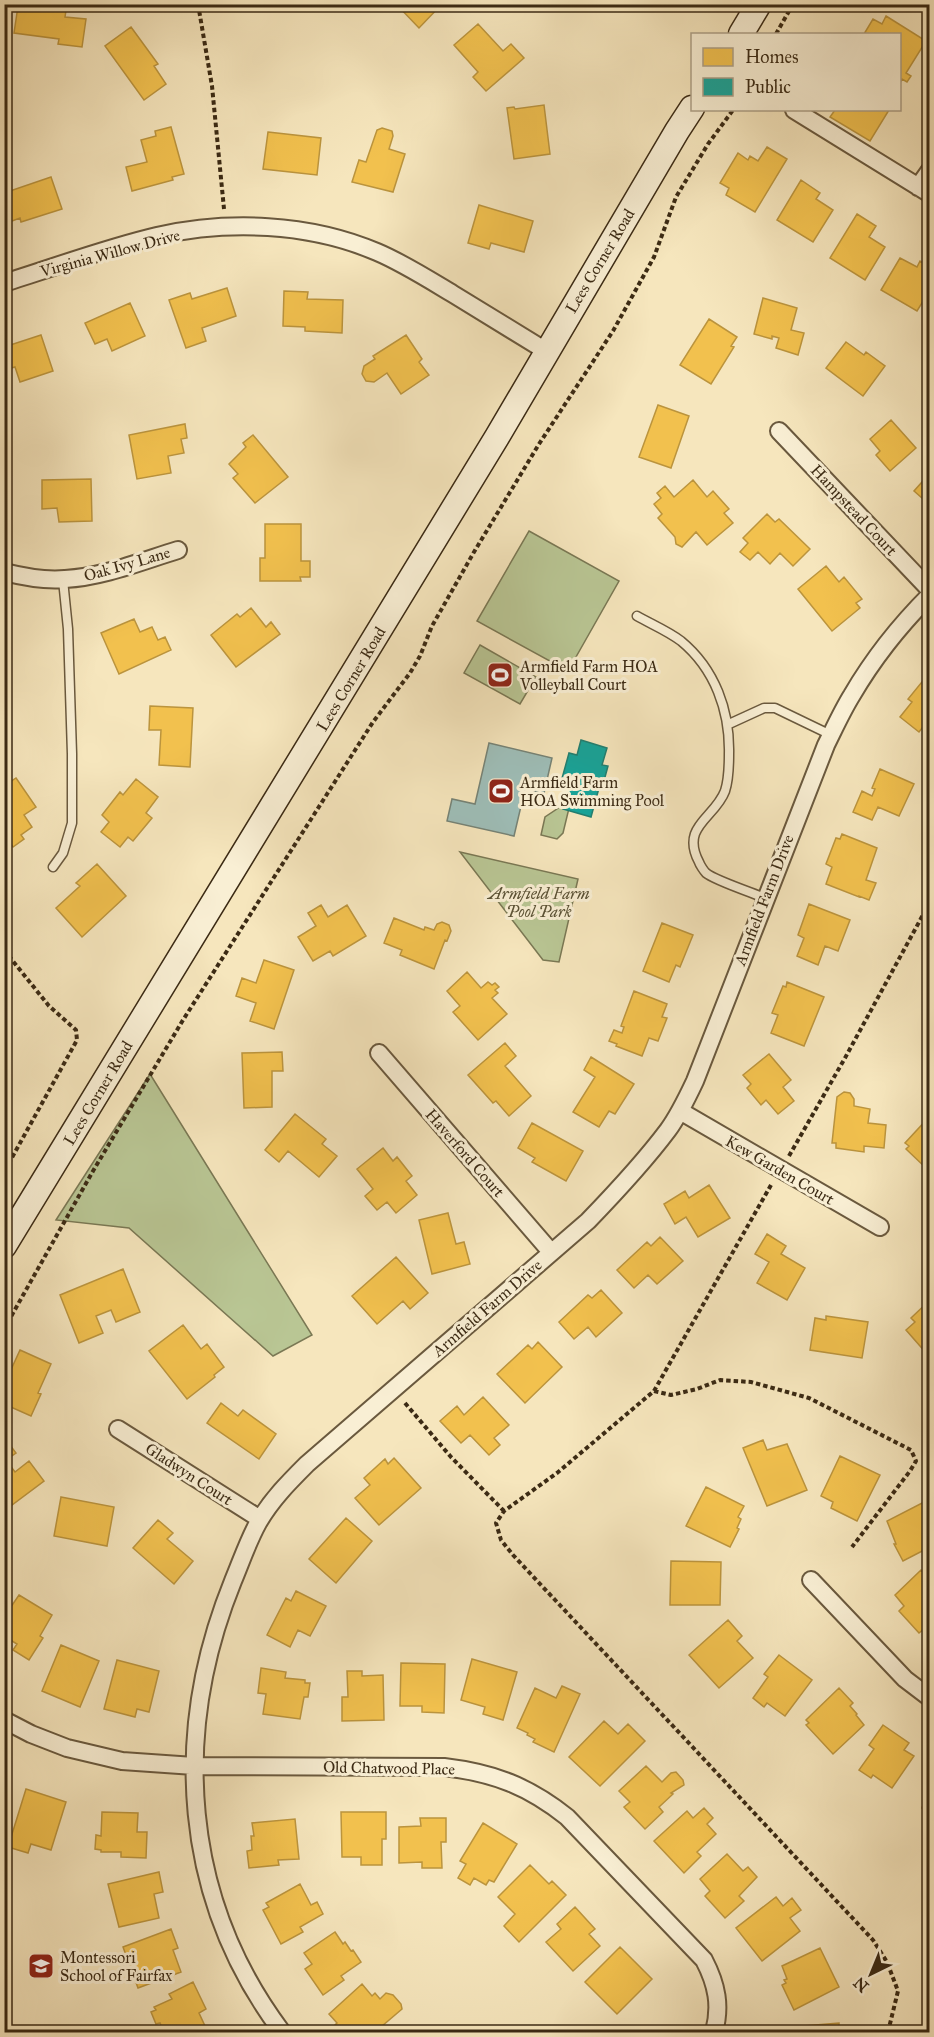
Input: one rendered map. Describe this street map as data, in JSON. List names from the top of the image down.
{
  "streets": {
    "street": [
      "Virginia Willow Drive",
      "Lees Corner Road",
      "Hampstead Court",
      "Oak Ivy Lane",
      "Armfield Farm Drive",
      "Haverford Court",
      "Kew Garden Court",
      "Gladwyn Court",
      "Old Chatwood Place"
    ]
  },
  "crossings": [
    ["Virginia Willow Drive", "Lees Corner Road"],
    ["Armfield Farm Drive", "Haverford Court"],
    ["Armfield Farm Drive", "Kew Garden Court"],
    ["Armfield Farm Drive", "Gladwyn Court"],
    ["Armfield Farm Drive", "Old Chatwood Place"]
  ],
  "parks": ["Armfield Farm Pool Park"],
  "places": {
    "sports": ["Armfield Farm HOA Volleyball Court", "Armfield Farm HOA Swimming Pool"],
    "school or university": ["Montessori School of Fairfax"]
  },
  "legend": ["Homes", "Public"],
  "north": "bottom left"
}
